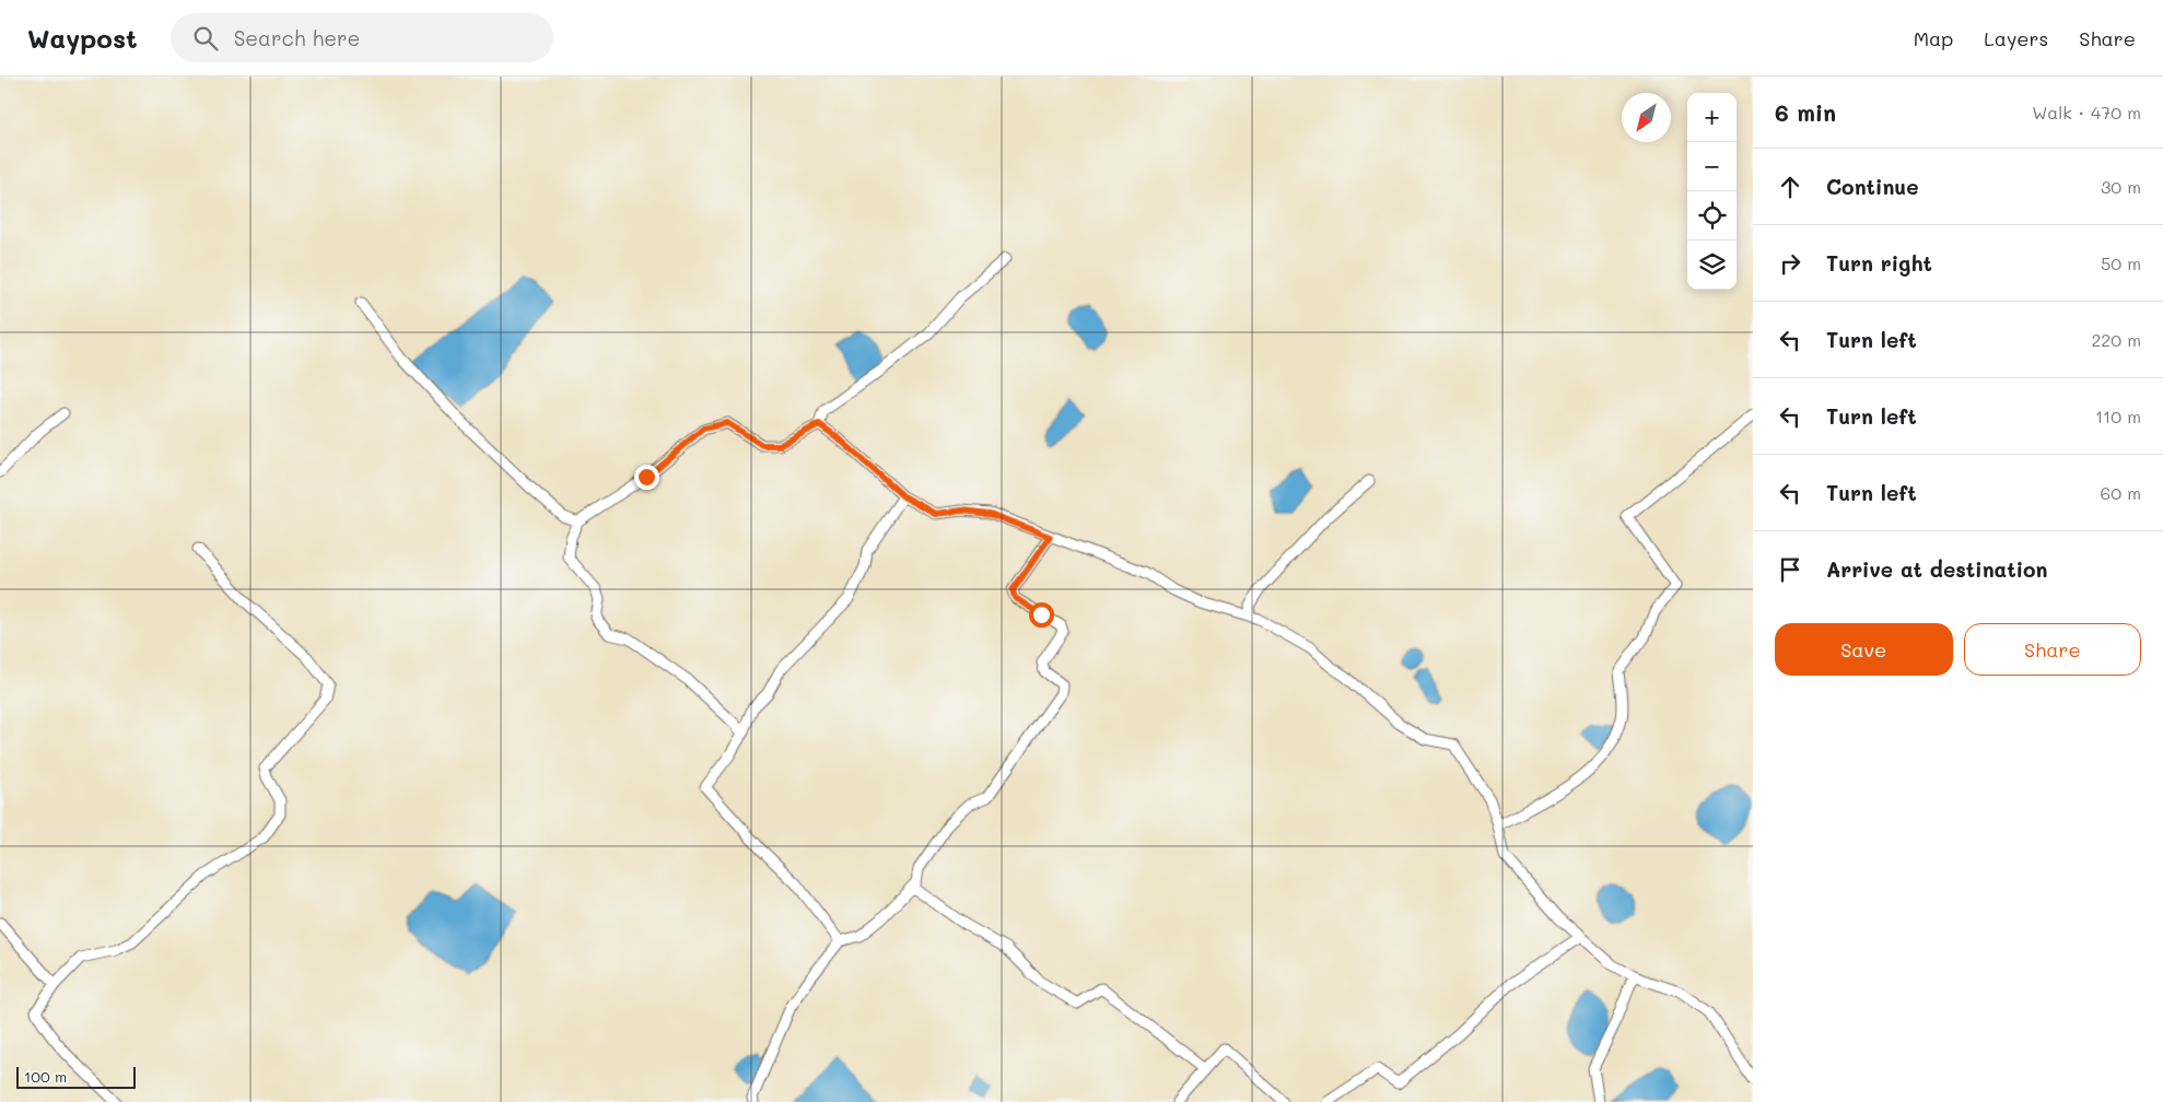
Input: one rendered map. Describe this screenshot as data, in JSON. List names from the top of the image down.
{
  "scale_bar": "100 m",
  "north": "bottom left",
  "page": {
    "header": "Waypost",
    "search": "Search here",
    "nav": ["Map", "Layers", "Share"],
    "heading": ["6 min", "Walk · 470 m"],
    "map_buttons": ["+", "−"],
    "list": [
      ["Continue", "30 m"],
      ["Turn right", "50 m"],
      ["Turn left", "220 m"],
      ["Turn left", "110 m"],
      ["Turn left", "60 m"],
      "Arrive at destination"
    ],
    "buttons": ["Save", "Share"],
    "scale": "100 m"
  }
}
